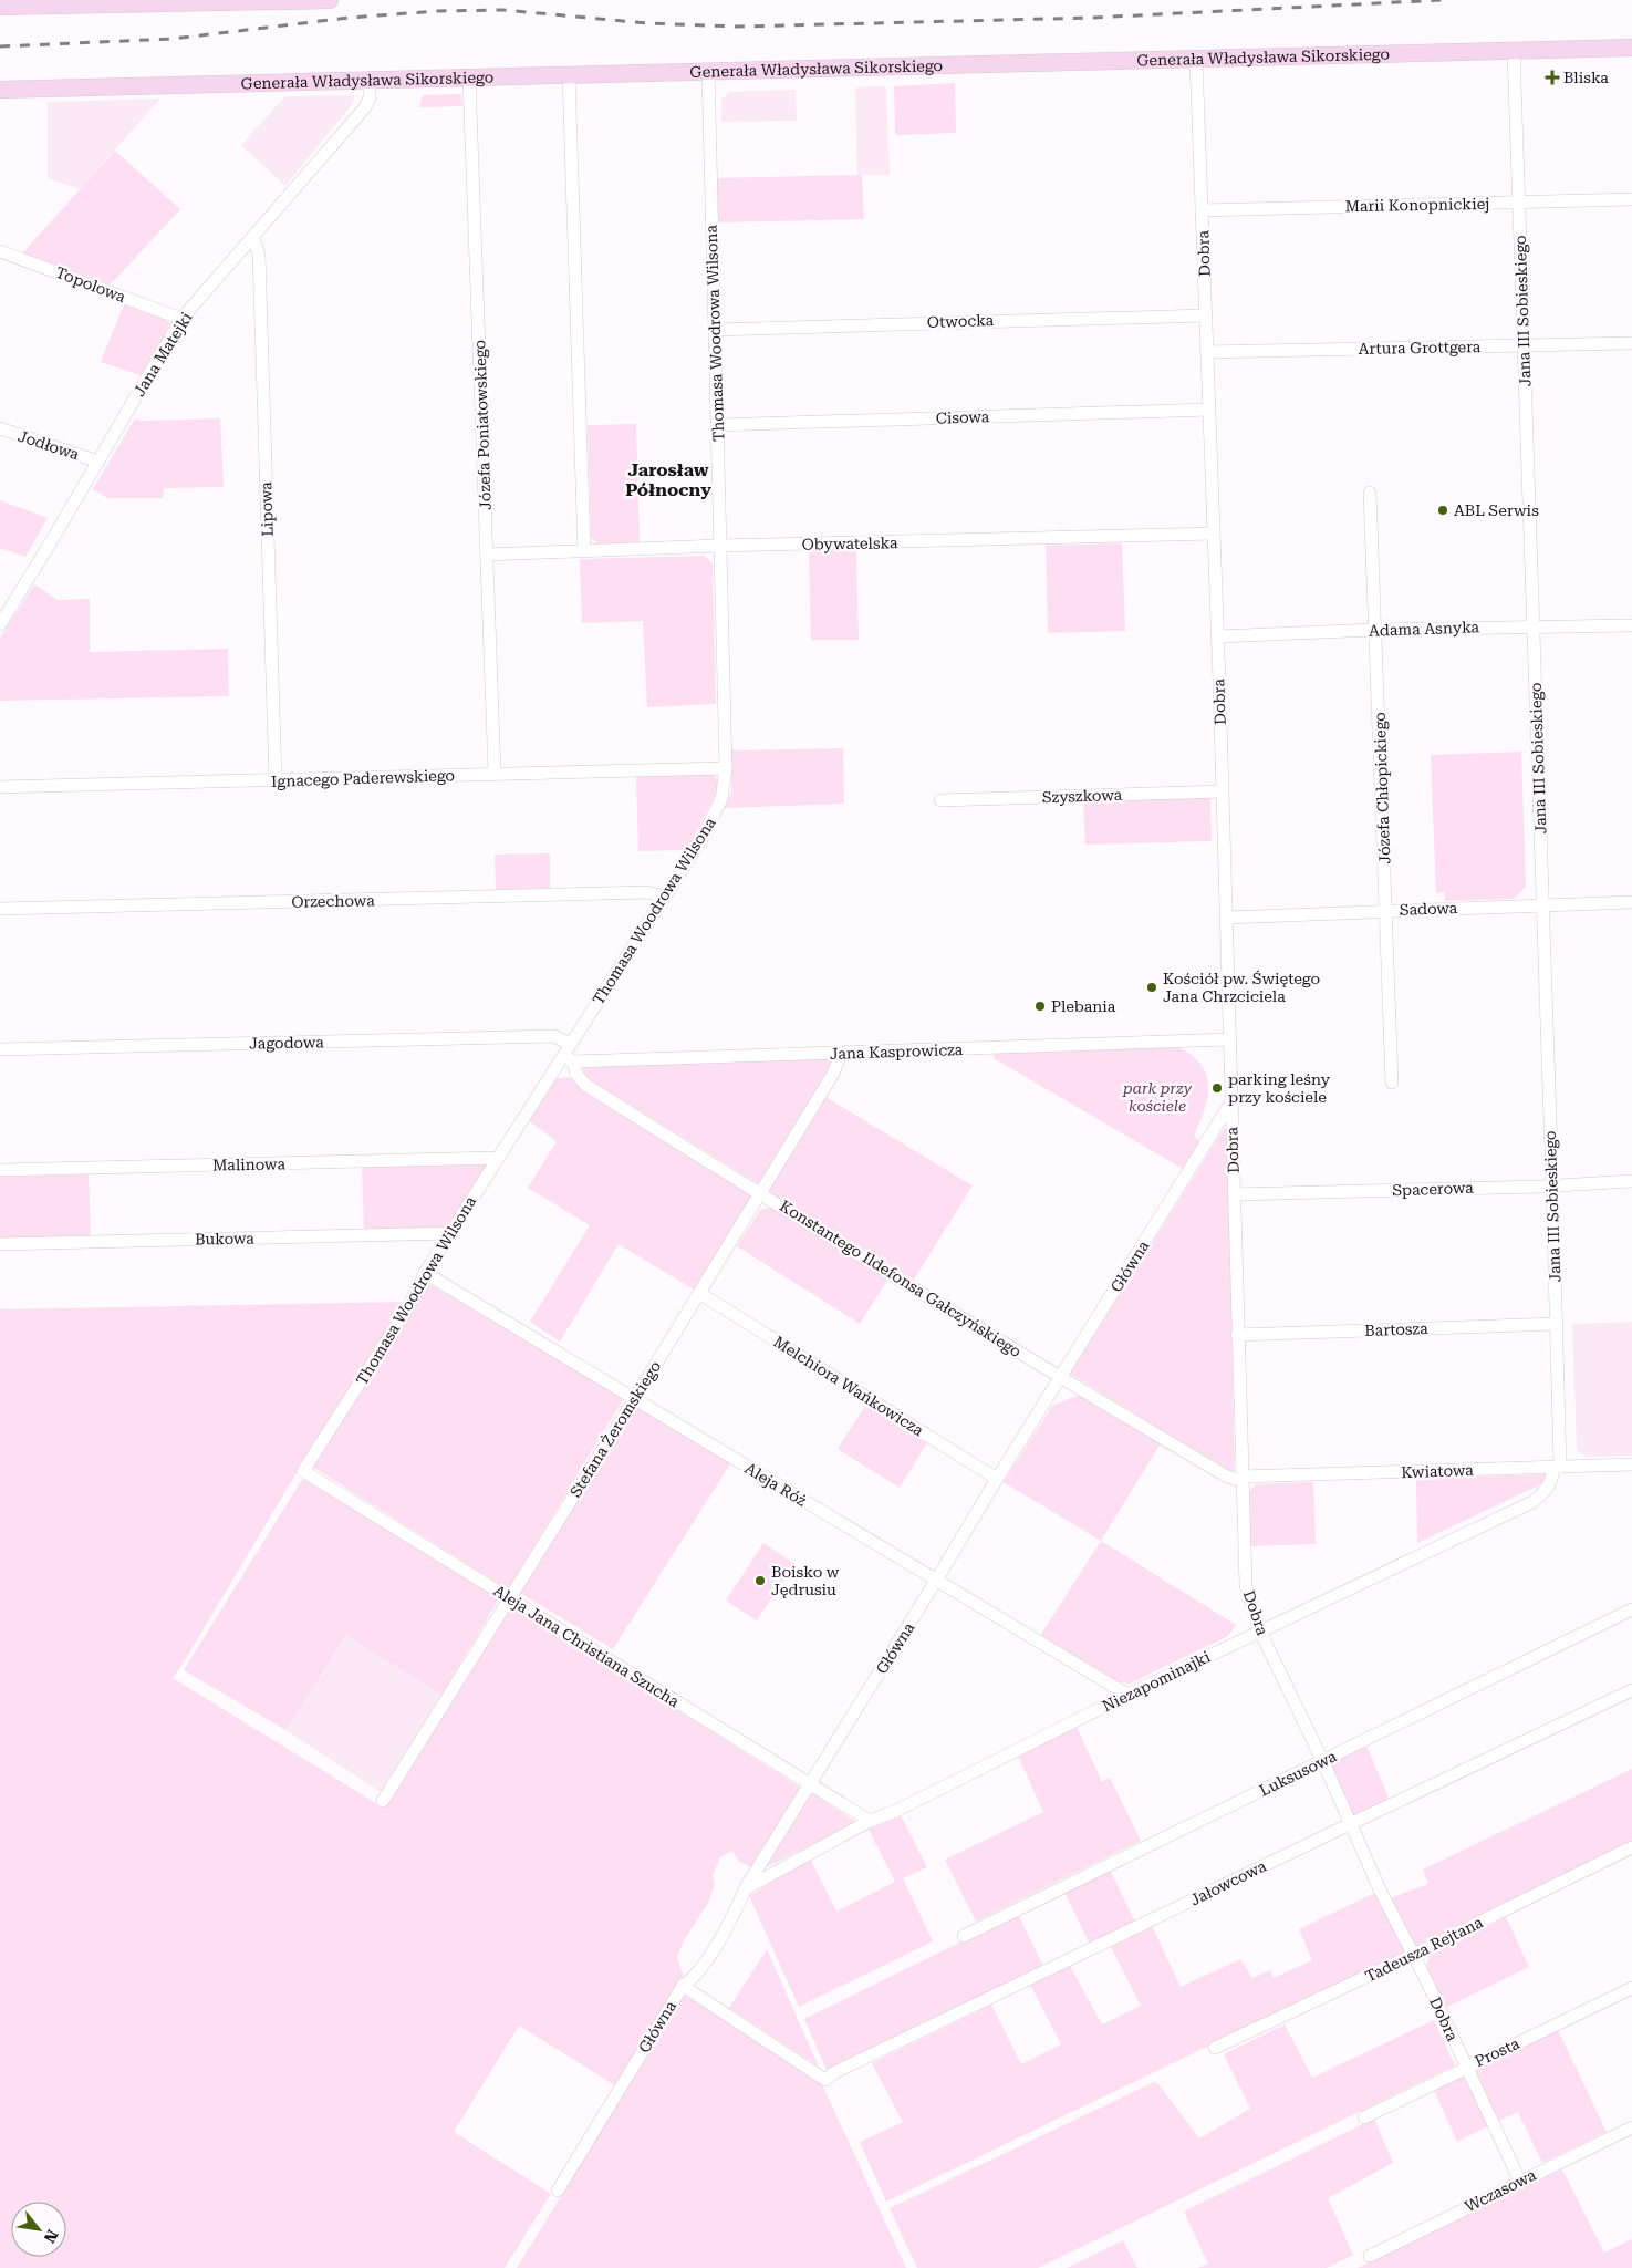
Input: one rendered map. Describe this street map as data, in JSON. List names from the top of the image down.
{
  "streets": {
    "main road": ["Generała Władysława Sikorskiego"],
    "street": [
      "Marii Konopnickiej",
      "Dobra",
      "Topolowa",
      "Jana III Sobieskiego",
      "Otwocka",
      "Thomasa Woodrowa Wilsona",
      "Artura Grottgera",
      "Jana Matejki",
      "Cisowa",
      "Józefa Poniatowskiego",
      "Jodłowa",
      "Lipowa",
      "Obywatelska",
      "Adama Asnyka",
      "Ignacego Paderewskiego",
      "Józefa Chłopickiego",
      "Szyszkowa",
      "Orzechowa",
      "Sadowa",
      "Jagodowa",
      "Jana Kasprowicza",
      "Malinowa",
      "Spacerowa",
      "Bukowa",
      "Główna",
      "Konstantego Ildefonsa Gałczyńskiego",
      "Bartosza",
      "Melchiora Wańkowicza",
      "Stefana Żeromskiego",
      "Kwiatowa",
      "Aleja Róż",
      "Aleja Jana Christiana Szucha",
      "Niezapominajki",
      "Luksusowa",
      "Jałowcowa",
      "Tadeusza Rejtana",
      "Prosta",
      "Wczasowa"
    ]
  },
  "crossings": [
    ["Generała Władysława Sikorskiego", "Dobra"],
    ["Generała Władysława Sikorskiego", "Jana III Sobieskiego"],
    ["Generała Władysława Sikorskiego", "Thomasa Woodrowa Wilsona"],
    ["Generała Władysława Sikorskiego", "Jana Matejki"],
    ["Generała Władysława Sikorskiego", "Józefa Poniatowskiego"],
    ["Marii Konopnickiej", "Dobra"],
    ["Marii Konopnickiej", "Jana III Sobieskiego"],
    ["Dobra", "Otwocka"],
    ["Dobra", "Artura Grottgera"],
    ["Dobra", "Cisowa"],
    ["Dobra", "Obywatelska"],
    ["Dobra", "Adama Asnyka"],
    ["Dobra", "Szyszkowa"],
    ["Dobra", "Sadowa"],
    ["Dobra", "Jana Kasprowicza"],
    ["Dobra", "Spacerowa"],
    ["Dobra", "Główna"],
    ["Dobra", "Konstantego Ildefonsa Gałczyńskiego"],
    ["Dobra", "Bartosza"],
    ["Dobra", "Kwiatowa"],
    ["Dobra", "Niezapominajki"],
    ["Dobra", "Luksusowa"],
    ["Dobra", "Jałowcowa"],
    ["Dobra", "Tadeusza Rejtana"],
    ["Dobra", "Prosta"],
    ["Dobra", "Wczasowa"],
    ["Topolowa", "Jana Matejki"],
    ["Jana III Sobieskiego", "Artura Grottgera"],
    ["Jana III Sobieskiego", "Adama Asnyka"],
    ["Jana III Sobieskiego", "Sadowa"],
    ["Jana III Sobieskiego", "Spacerowa"],
    ["Jana III Sobieskiego", "Bartosza"],
    ["Jana III Sobieskiego", "Kwiatowa"],
    ["Jana III Sobieskiego", "Niezapominajki"],
    ["Otwocka", "Thomasa Woodrowa Wilsona"],
    ["Thomasa Woodrowa Wilsona", "Cisowa"],
    ["Thomasa Woodrowa Wilsona", "Obywatelska"],
    ["Thomasa Woodrowa Wilsona", "Ignacego Paderewskiego"],
    ["Thomasa Woodrowa Wilsona", "Orzechowa"],
    ["Thomasa Woodrowa Wilsona", "Jagodowa"],
    ["Thomasa Woodrowa Wilsona", "Jana Kasprowicza"],
    ["Thomasa Woodrowa Wilsona", "Malinowa"],
    ["Thomasa Woodrowa Wilsona", "Bukowa"],
    ["Thomasa Woodrowa Wilsona", "Konstantego Ildefonsa Gałczyńskiego"],
    ["Thomasa Woodrowa Wilsona", "Aleja Róż"],
    ["Thomasa Woodrowa Wilsona", "Aleja Jana Christiana Szucha"],
    ["Jana Matejki", "Jodłowa"],
    ["Jana Matejki", "Lipowa"],
    ["Józefa Poniatowskiego", "Obywatelska"],
    ["Józefa Poniatowskiego", "Ignacego Paderewskiego"],
    ["Lipowa", "Ignacego Paderewskiego"],
    ["Adama Asnyka", "Józefa Chłopickiego"],
    ["Józefa Chłopickiego", "Sadowa"],
    ["Jana Kasprowicza", "Konstantego Ildefonsa Gałczyńskiego"],
    ["Jana Kasprowicza", "Stefana Żeromskiego"],
    ["Główna", "Konstantego Ildefonsa Gałczyńskiego"],
    ["Główna", "Melchiora Wańkowicza"],
    ["Główna", "Aleja Róż"],
    ["Główna", "Aleja Jana Christiana Szucha"],
    ["Główna", "Niezapominajki"],
    ["Główna", "Jałowcowa"],
    ["Konstantego Ildefonsa Gałczyńskiego", "Stefana Żeromskiego"],
    ["Konstantego Ildefonsa Gałczyńskiego", "Kwiatowa"],
    ["Melchiora Wańkowicza", "Stefana Żeromskiego"],
    ["Stefana Żeromskiego", "Aleja Róż"],
    ["Stefana Żeromskiego", "Aleja Jana Christiana Szucha"],
    ["Kwiatowa", "Niezapominajki"],
    ["Aleja Róż", "Niezapominajki"],
    ["Aleja Jana Christiana Szucha", "Niezapominajki"]
  ],
  "districts": ["Jarosław Północny"],
  "parks": ["park przy kościele"],
  "places": {
    "health": ["Bliska"],
    "other": [
      "ABL Serwis",
      "Kościół pw. Świętego Jana Chrzciciela",
      "Plebania",
      "parking leśny przy kościele",
      "Boisko w Jędrusiu"
    ]
  },
  "north": "bottom right"
}
